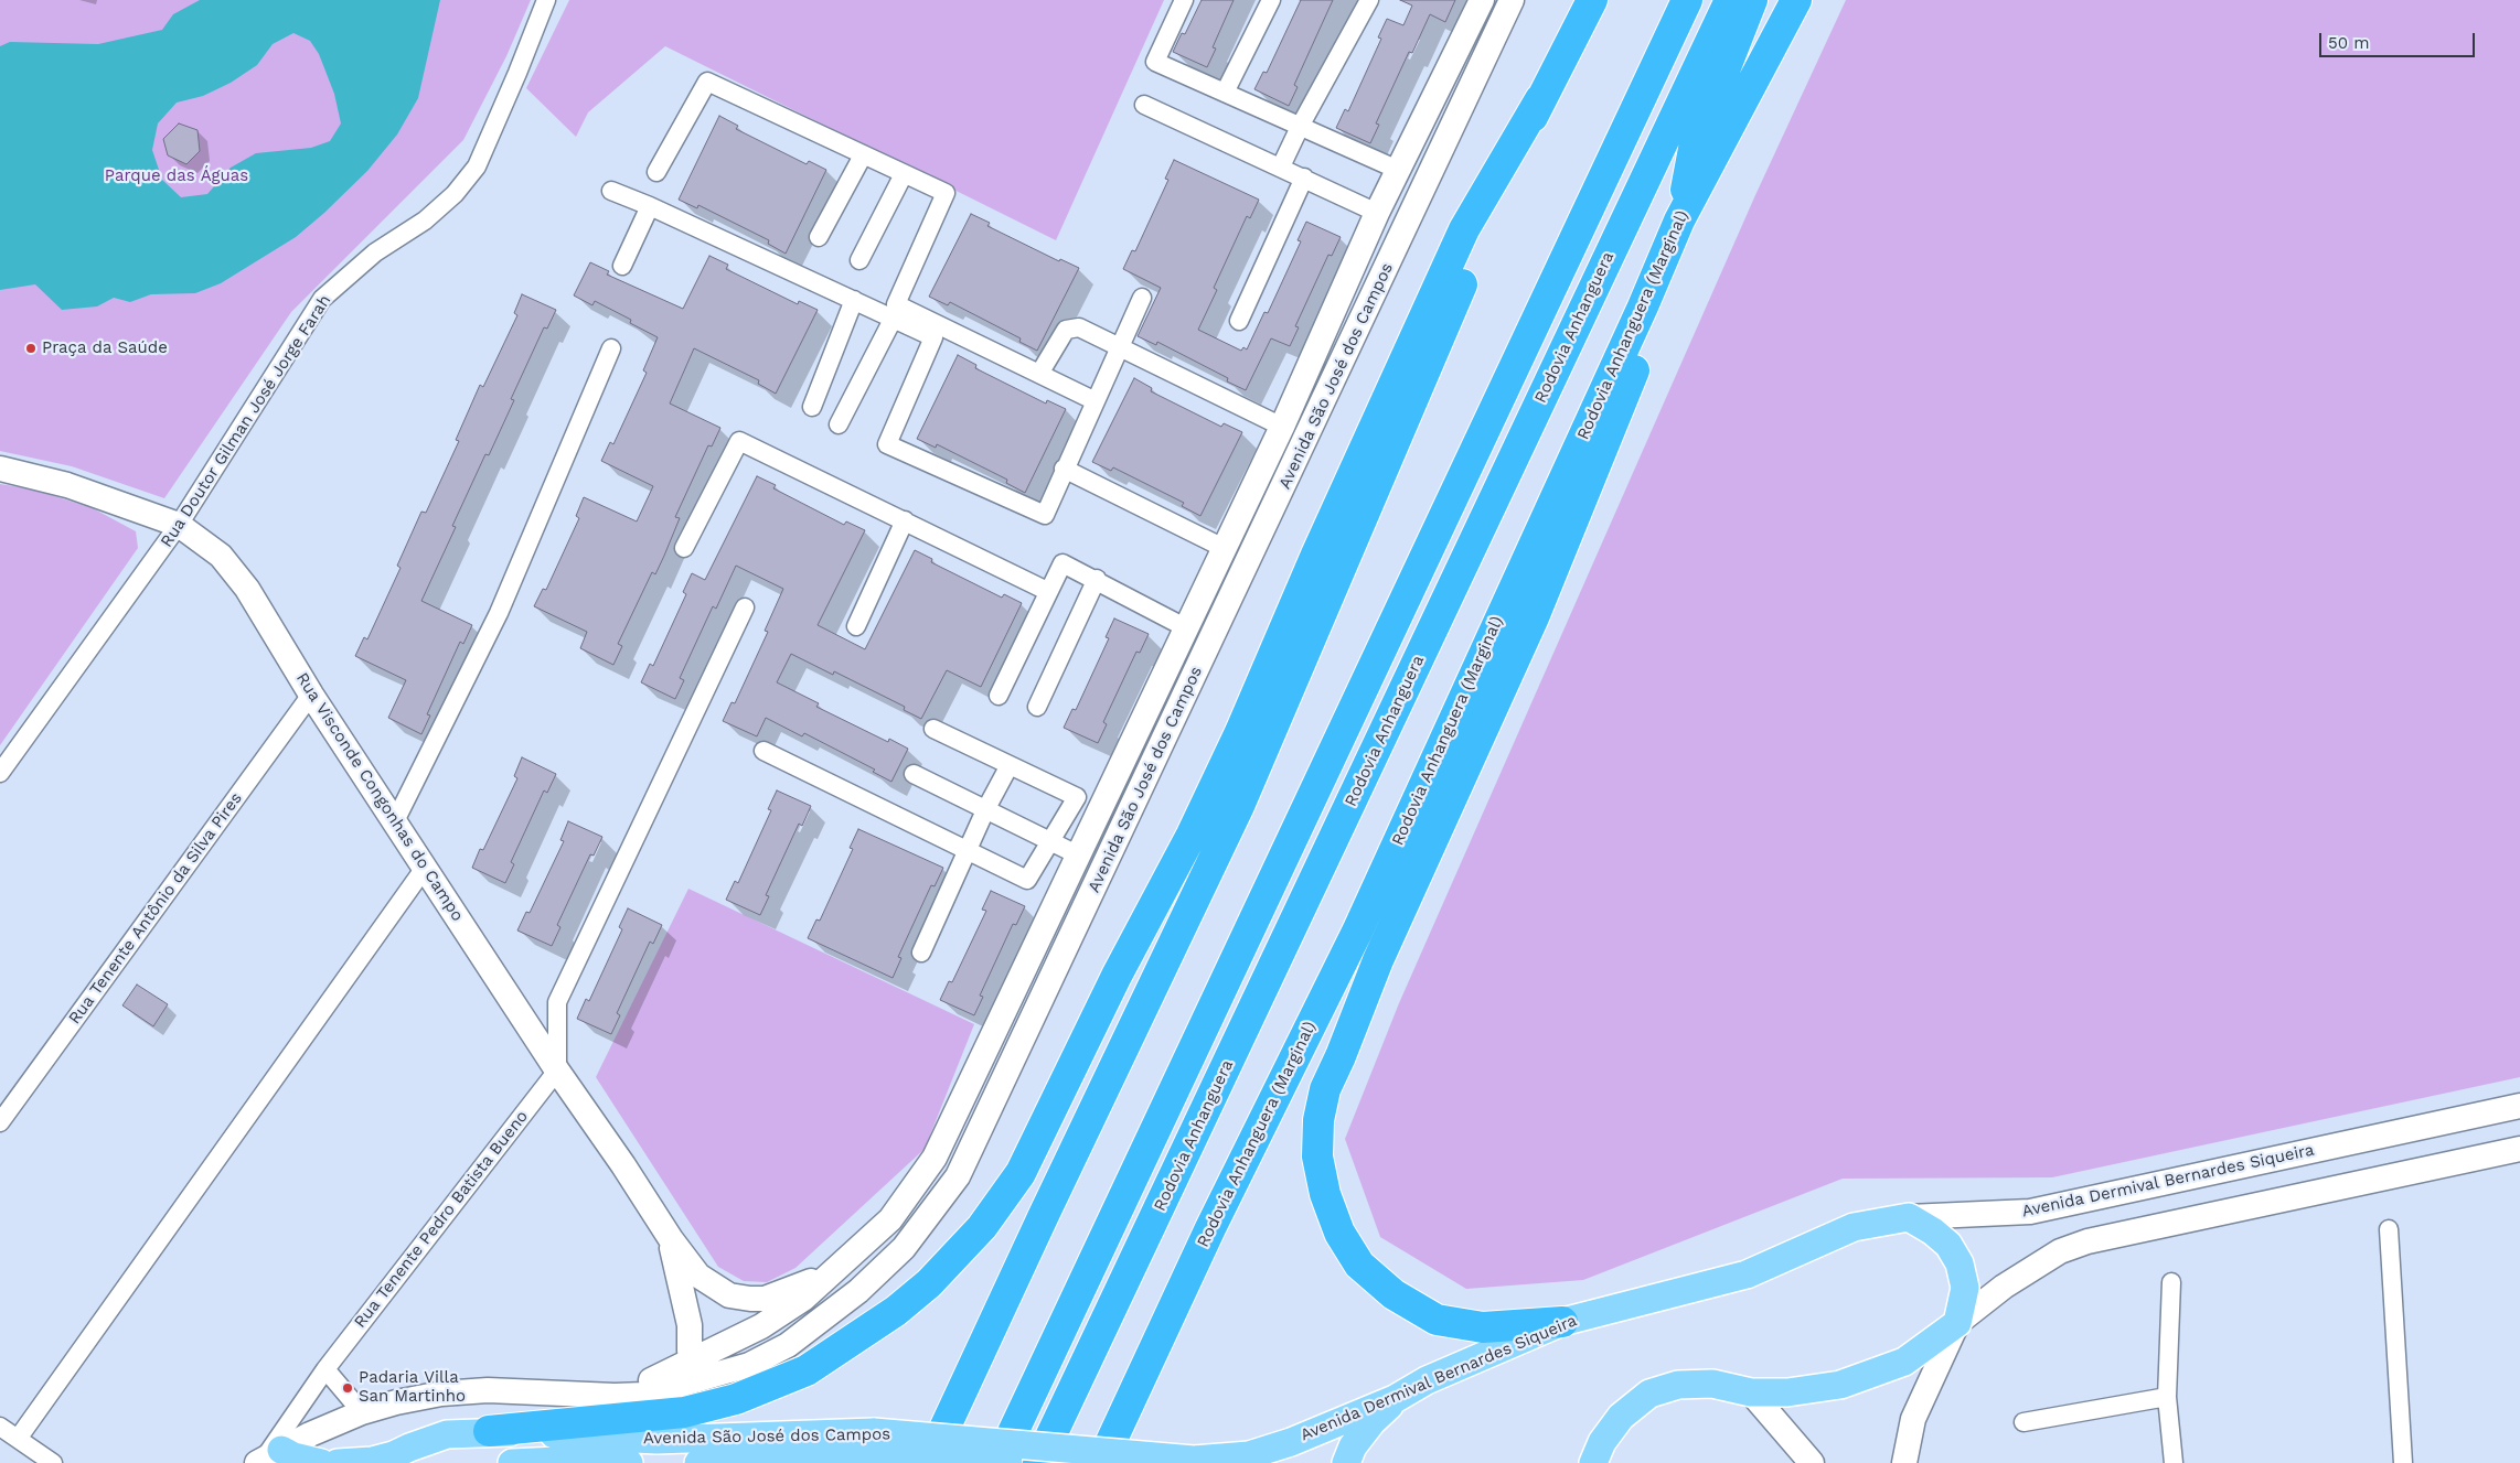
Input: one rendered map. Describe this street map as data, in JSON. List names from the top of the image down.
{
  "streets": {
    "highway": ["Rodovia Anhanguera (Marginal)", "Rodovia Anhanguera"],
    "main road": ["Avenida São José dos Campos", "Avenida Dermival Bernardes Siqueira"],
    "street": [
      "Rua Doutor Gilman José Jorge Farah",
      "Rua Visconde Congonhas do Campo",
      "Rua Tenente Antônio da Silva Pires",
      "Rua Tenente Pedro Batista Bueno"
    ]
  },
  "crossings": [
    ["Avenida São José dos Campos", "Rua Visconde Congonhas do Campo"],
    ["Avenida São José dos Campos", "Avenida Dermival Bernardes Siqueira"],
    ["Avenida São José dos Campos", "Rua Tenente Pedro Batista Bueno"],
    ["Rua Doutor Gilman José Jorge Farah", "Rua Visconde Congonhas do Campo"],
    ["Rua Visconde Congonhas do Campo", "Rua Tenente Antônio da Silva Pires"],
    ["Rua Visconde Congonhas do Campo", "Rua Tenente Pedro Batista Bueno"]
  ],
  "parks": ["Parque das Águas"],
  "places": ["Praça da Saúde", "Padaria Villa San Martinho"],
  "scale_bar": "50 m"
}
